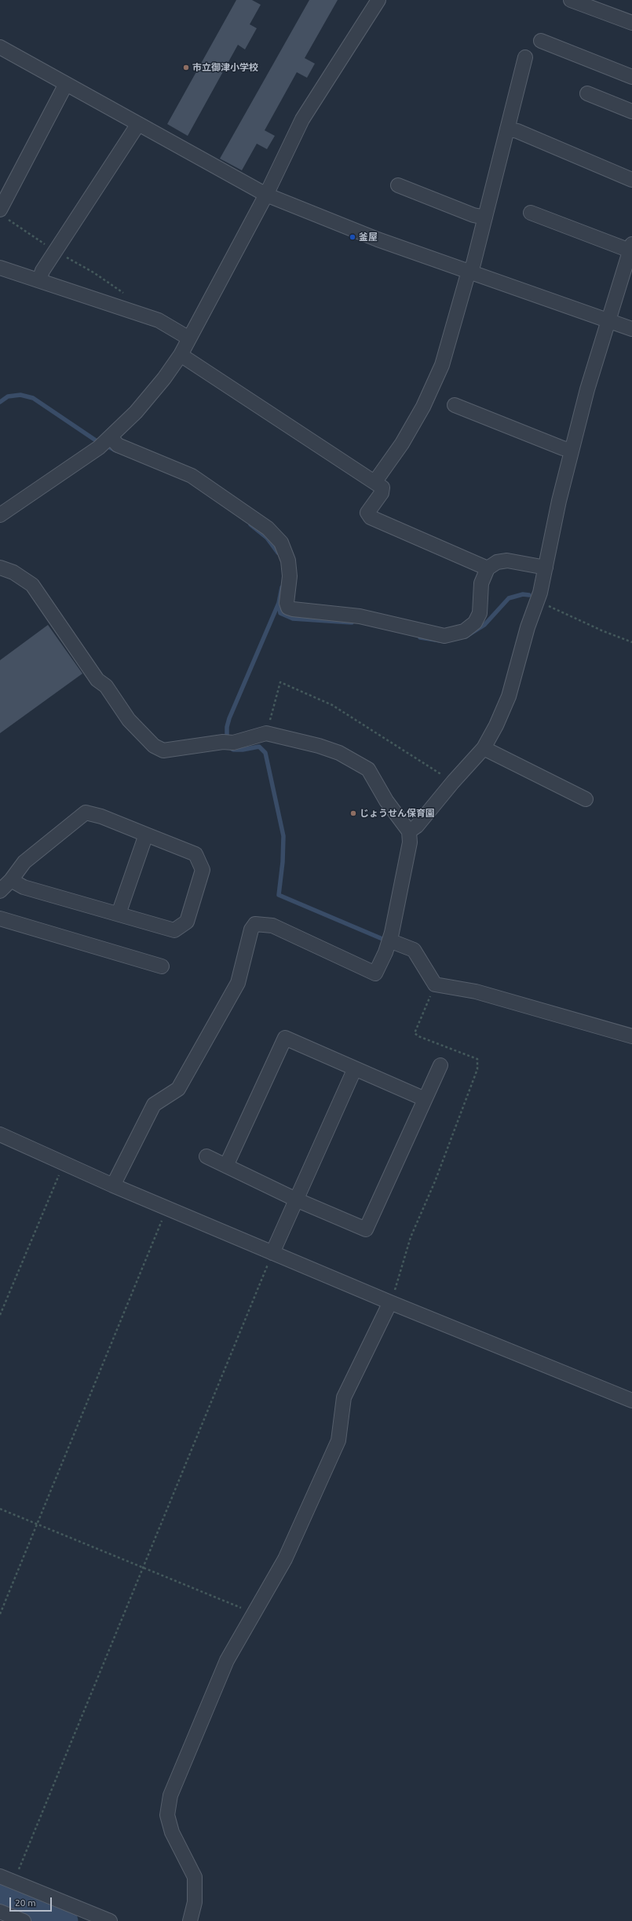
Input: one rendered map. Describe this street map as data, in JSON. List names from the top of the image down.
{
  "places": ["市立御津小学校", "釜屋", "じょうせん保育園"],
  "scale_bar": "20 m"
}
